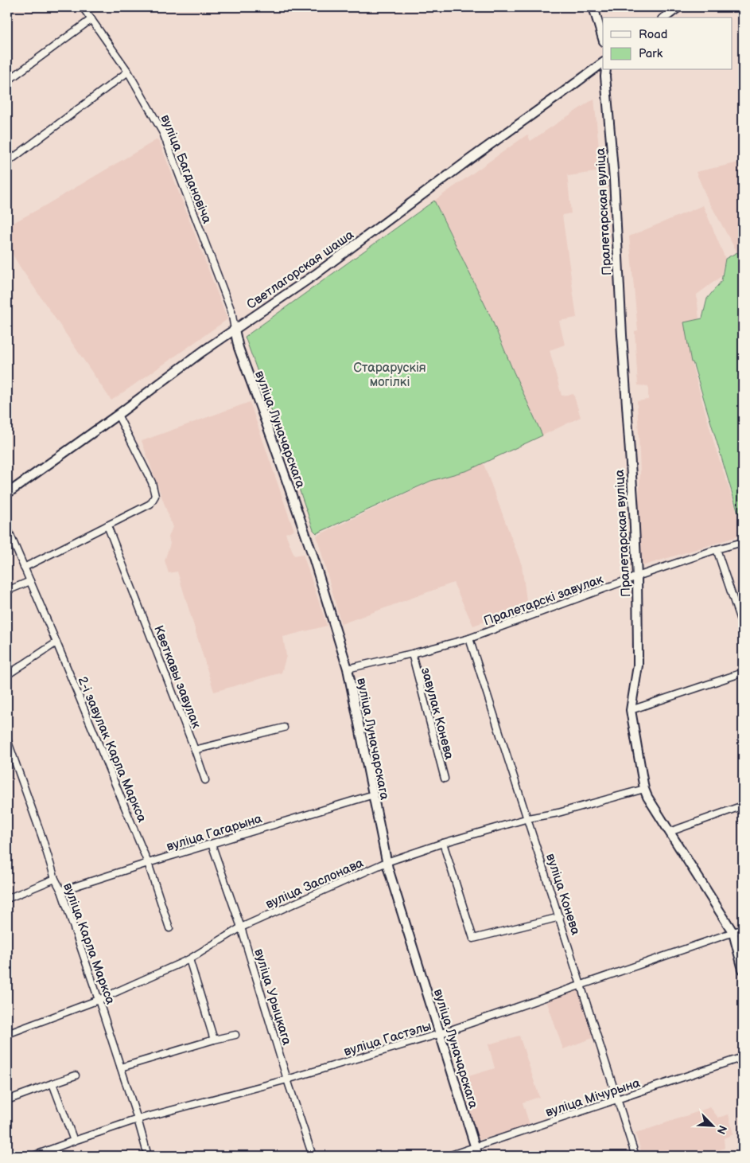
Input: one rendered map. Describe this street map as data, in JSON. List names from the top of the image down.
{
  "streets": {
    "street": [
      "вуліца Багдановіча",
      "Пралетарская вуліца",
      "Светлагорская шаша",
      "вуліца Луначарскага",
      "Пралетарскі завулак",
      "Кветкавы завулак",
      "завулак Конева",
      "2-і завулак Карла Маркса",
      "вуліца Гагарына",
      "вуліца Заслонава",
      "вуліца Конева",
      "вуліца Карла Маркса",
      "вуліца Урыцкага",
      "вуліца Гастэлы",
      "вуліца Мічурына"
    ]
  },
  "crossings": [
    ["вуліца Багдановіча", "Светлагорская шаша"],
    ["вуліца Багдановіча", "вуліца Луначарскага"],
    ["Пралетарская вуліца", "Пралетарскі завулак"],
    ["Пралетарская вуліца", "вуліца Заслонава"],
    ["Пралетарская вуліца", "вуліца Гастэлы"],
    ["Светлагорская шаша", "вуліца Луначарскага"],
    ["вуліца Луначарскага", "Пралетарскі завулак"],
    ["вуліца Луначарскага", "вуліца Гагарына"],
    ["вуліца Луначарскага", "вуліца Заслонава"],
    ["вуліца Луначарскага", "вуліца Гастэлы"],
    ["вуліца Луначарскага", "вуліца Мічурына"],
    ["Пралетарскі завулак", "завулак Конева"],
    ["Пралетарскі завулак", "вуліца Конева"],
    ["2-і завулак Карла Маркса", "вуліца Гагарына"],
    ["вуліца Гагарына", "вуліца Карла Маркса"],
    ["вуліца Гагарына", "вуліца Урыцкага"],
    ["вуліца Заслонава", "вуліца Конева"],
    ["вуліца Заслонава", "вуліца Карла Маркса"],
    ["вуліца Заслонава", "вуліца Урыцкага"],
    ["вуліца Конева", "вуліца Гастэлы"],
    ["вуліца Конева", "вуліца Мічурына"],
    ["вуліца Карла Маркса", "вуліца Гастэлы"],
    ["вуліца Урыцкага", "вуліца Гастэлы"]
  ],
  "parks": ["Старарускія могілкі"],
  "legend": ["Road", "Park"],
  "north": "bottom right"
}
